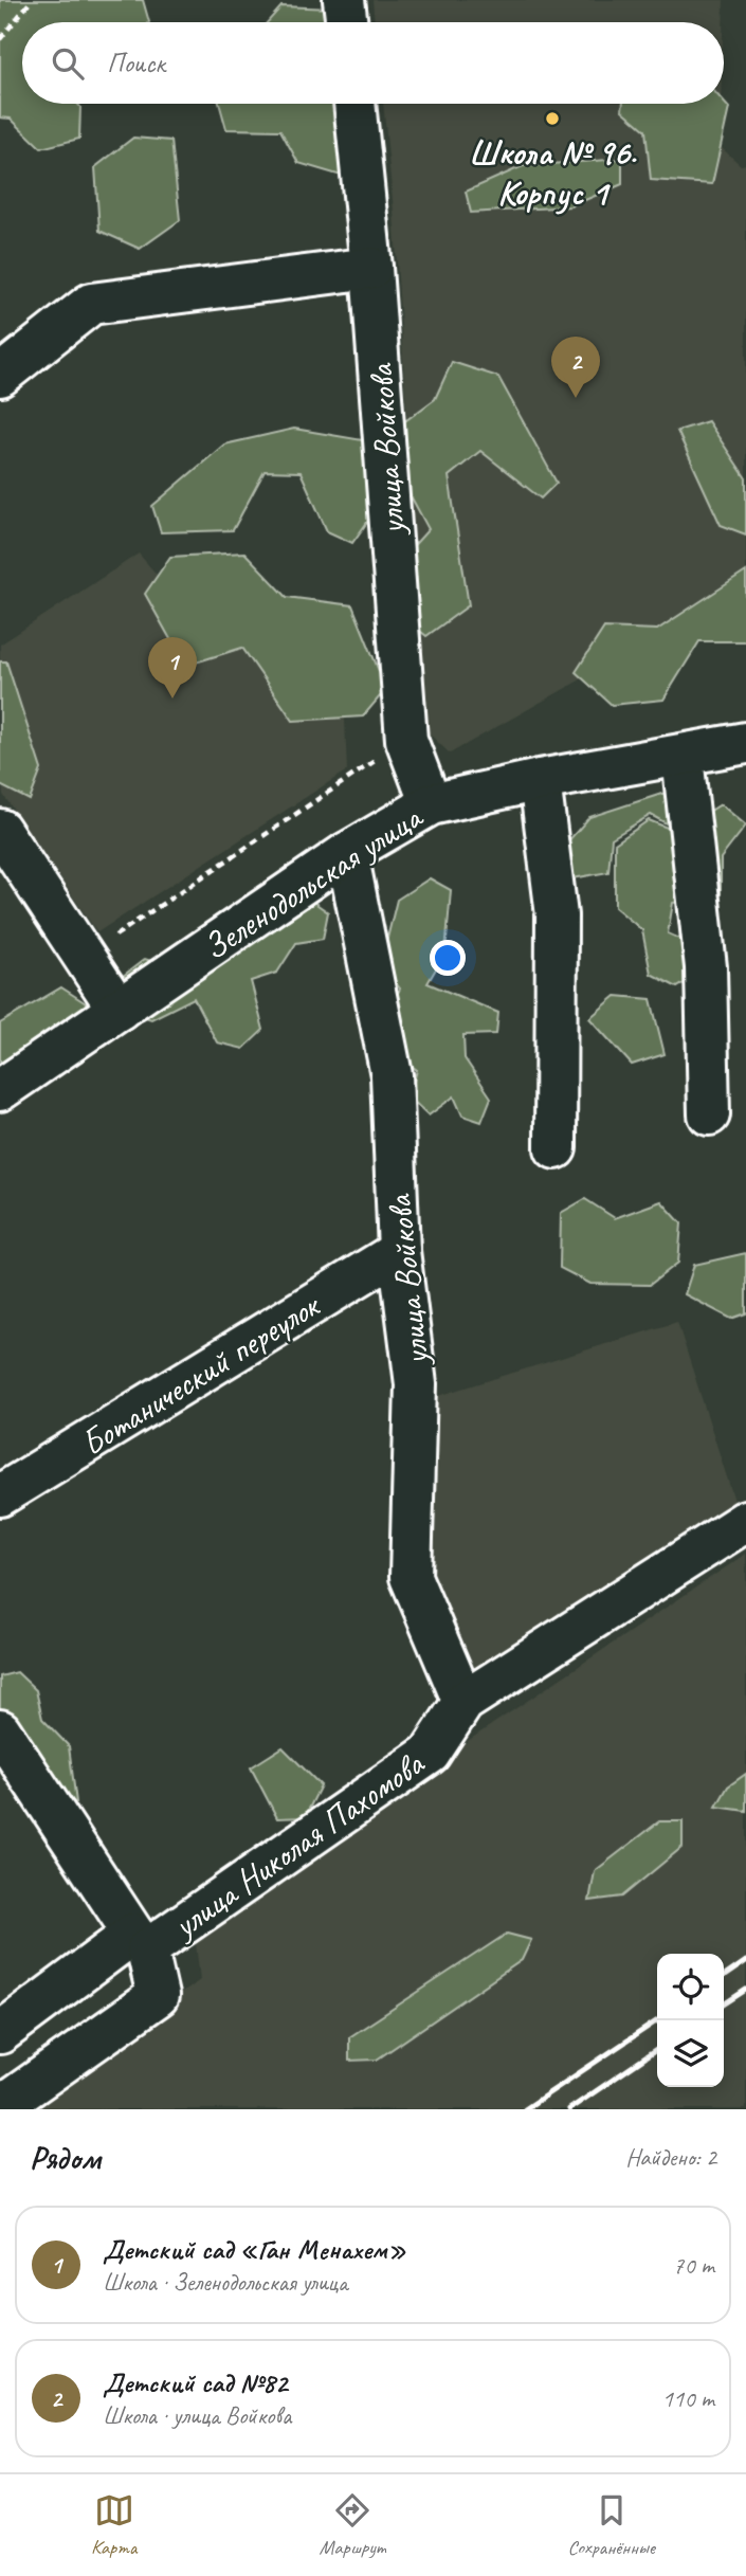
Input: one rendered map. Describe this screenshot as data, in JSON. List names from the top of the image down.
{
  "streets": {
    "street": [
      "улица Войкова",
      "Зеленодольская улица",
      "Ботанический переулок",
      "улица Николая Пахомова"
    ]
  },
  "crossings": [
    ["улица Войкова", "Зеленодольская улица"],
    ["улица Войкова", "Ботанический переулок"],
    ["улица Войкова", "улица Николая Пахомова"]
  ],
  "places": ["Школа № 96. Корпус 1"],
  "page": {
    "search": "Поиск",
    "pins": ["2", "1"],
    "heading": ["Рядом", "Найдено: 2"],
    "list": [
      {
        "mark": "1",
        "name": "Детский сад «Ган Менахем»",
        "note": "Школа · Зеленодольская улица",
        "value": "70 m"
      },
      {
        "mark": "2",
        "name": "Детский сад №82",
        "note": "Школа · улица Войкова",
        "value": "110 m"
      }
    ],
    "nav": ["Карта", "Маршрут", "Сохранённые"]
  }
}
